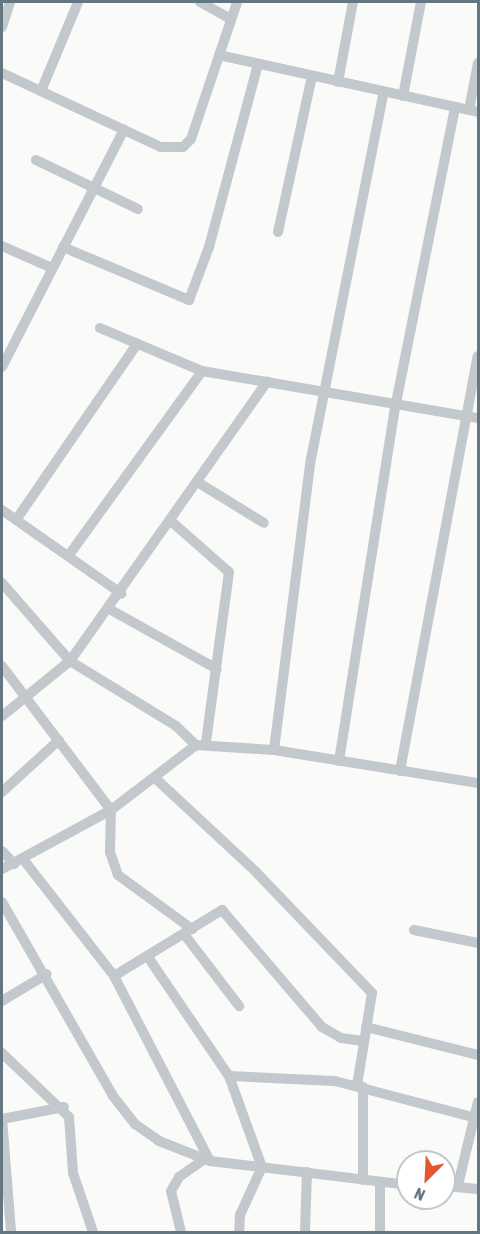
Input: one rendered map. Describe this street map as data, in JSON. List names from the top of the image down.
{
  "north": "bottom left"
}
